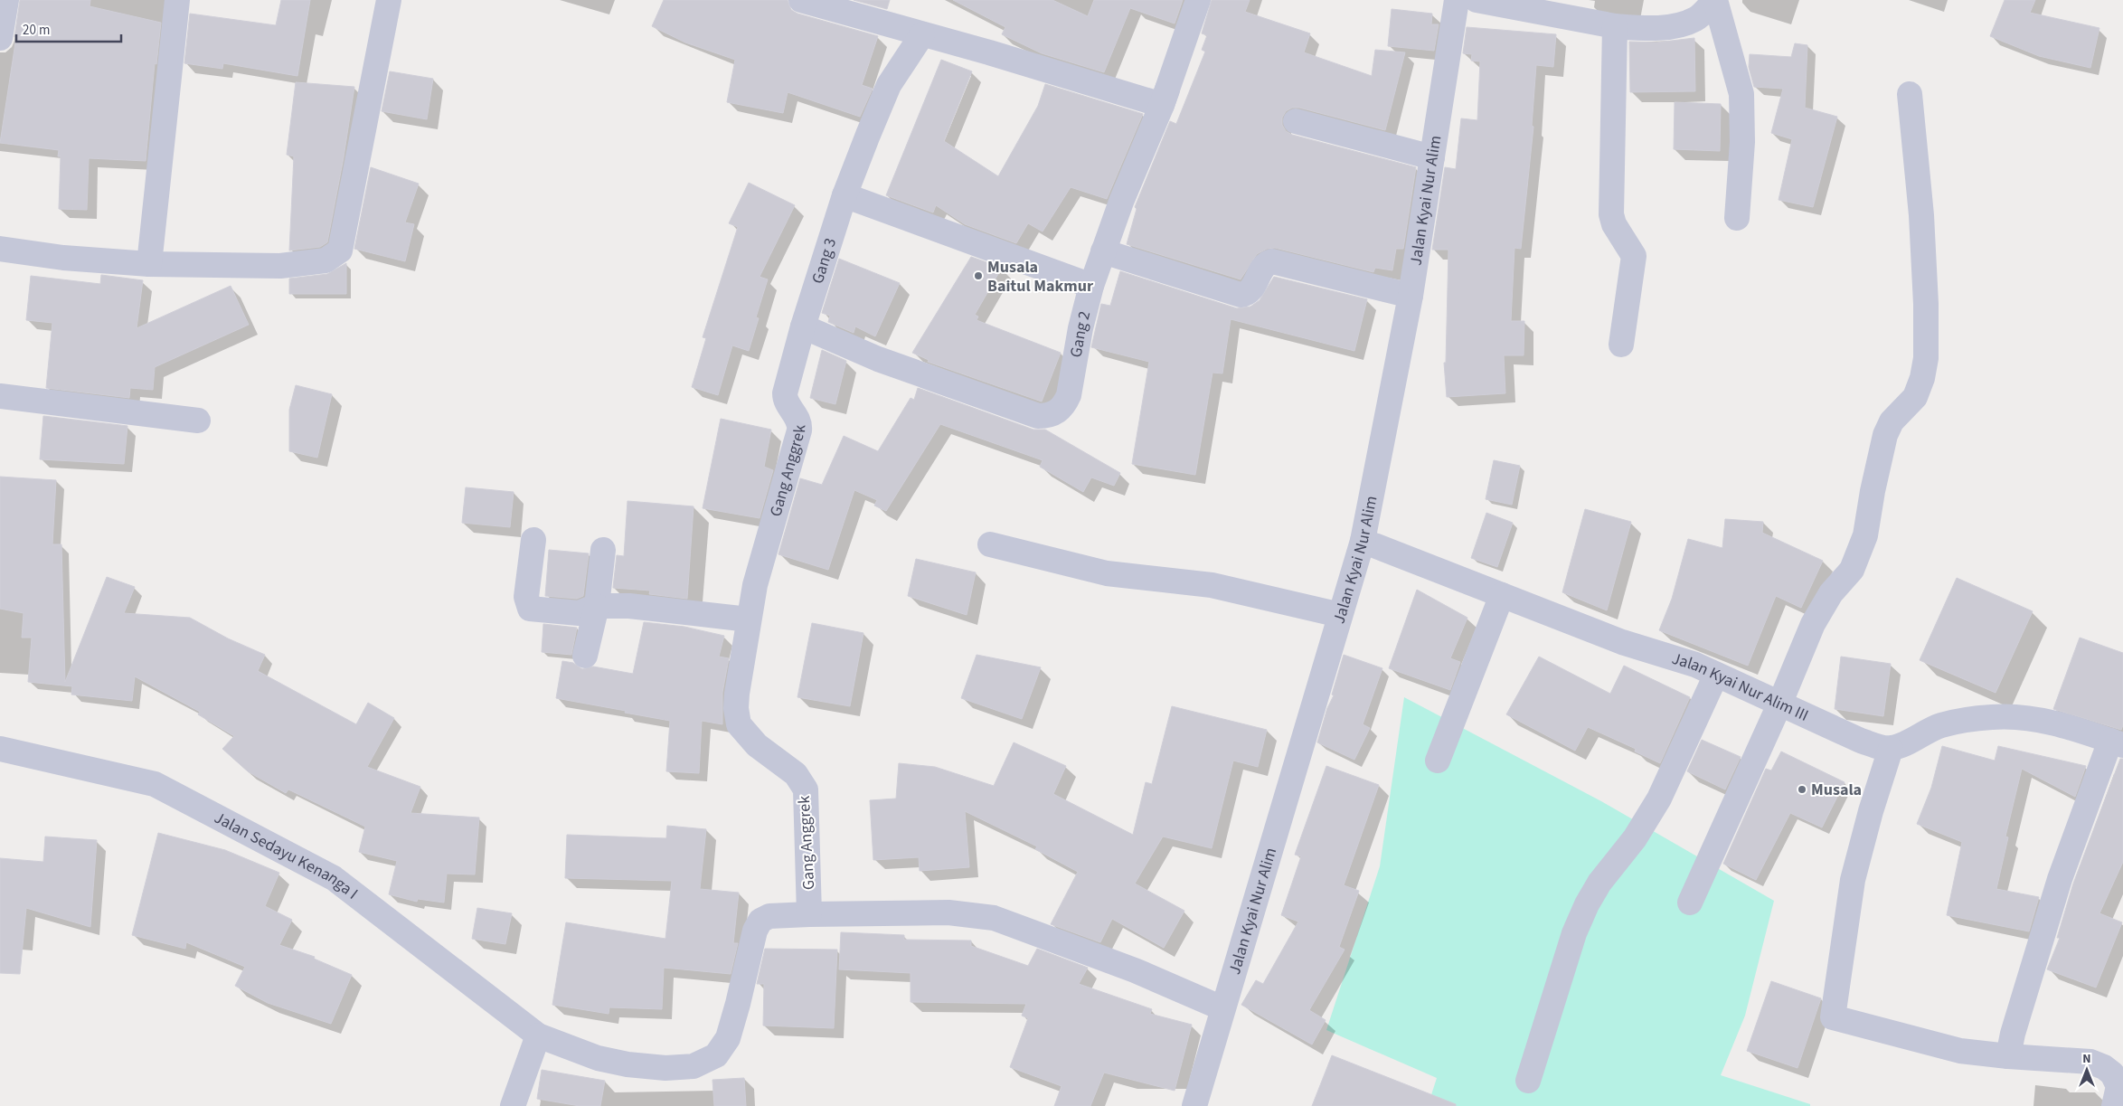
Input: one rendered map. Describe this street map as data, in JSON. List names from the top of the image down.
{
  "streets": {
    "street": [
      "Jalan Kyai Nur Alim",
      "Gang 3",
      "Gang 2",
      "Gang Anggrek",
      "Jalan Kyai Nur Alim III",
      "Jalan Sedayu Kenanga I"
    ]
  },
  "crossings": [
    ["Jalan Kyai Nur Alim", "Jalan Kyai Nur Alim III"],
    ["Gang 3", "Gang 2"],
    ["Gang 3", "Gang Anggrek"],
    ["Gang 2", "Gang Anggrek"]
  ],
  "places": ["Musala Baitul Makmur", "Musala"],
  "scale_bar": "20 m",
  "north": "top"
}
